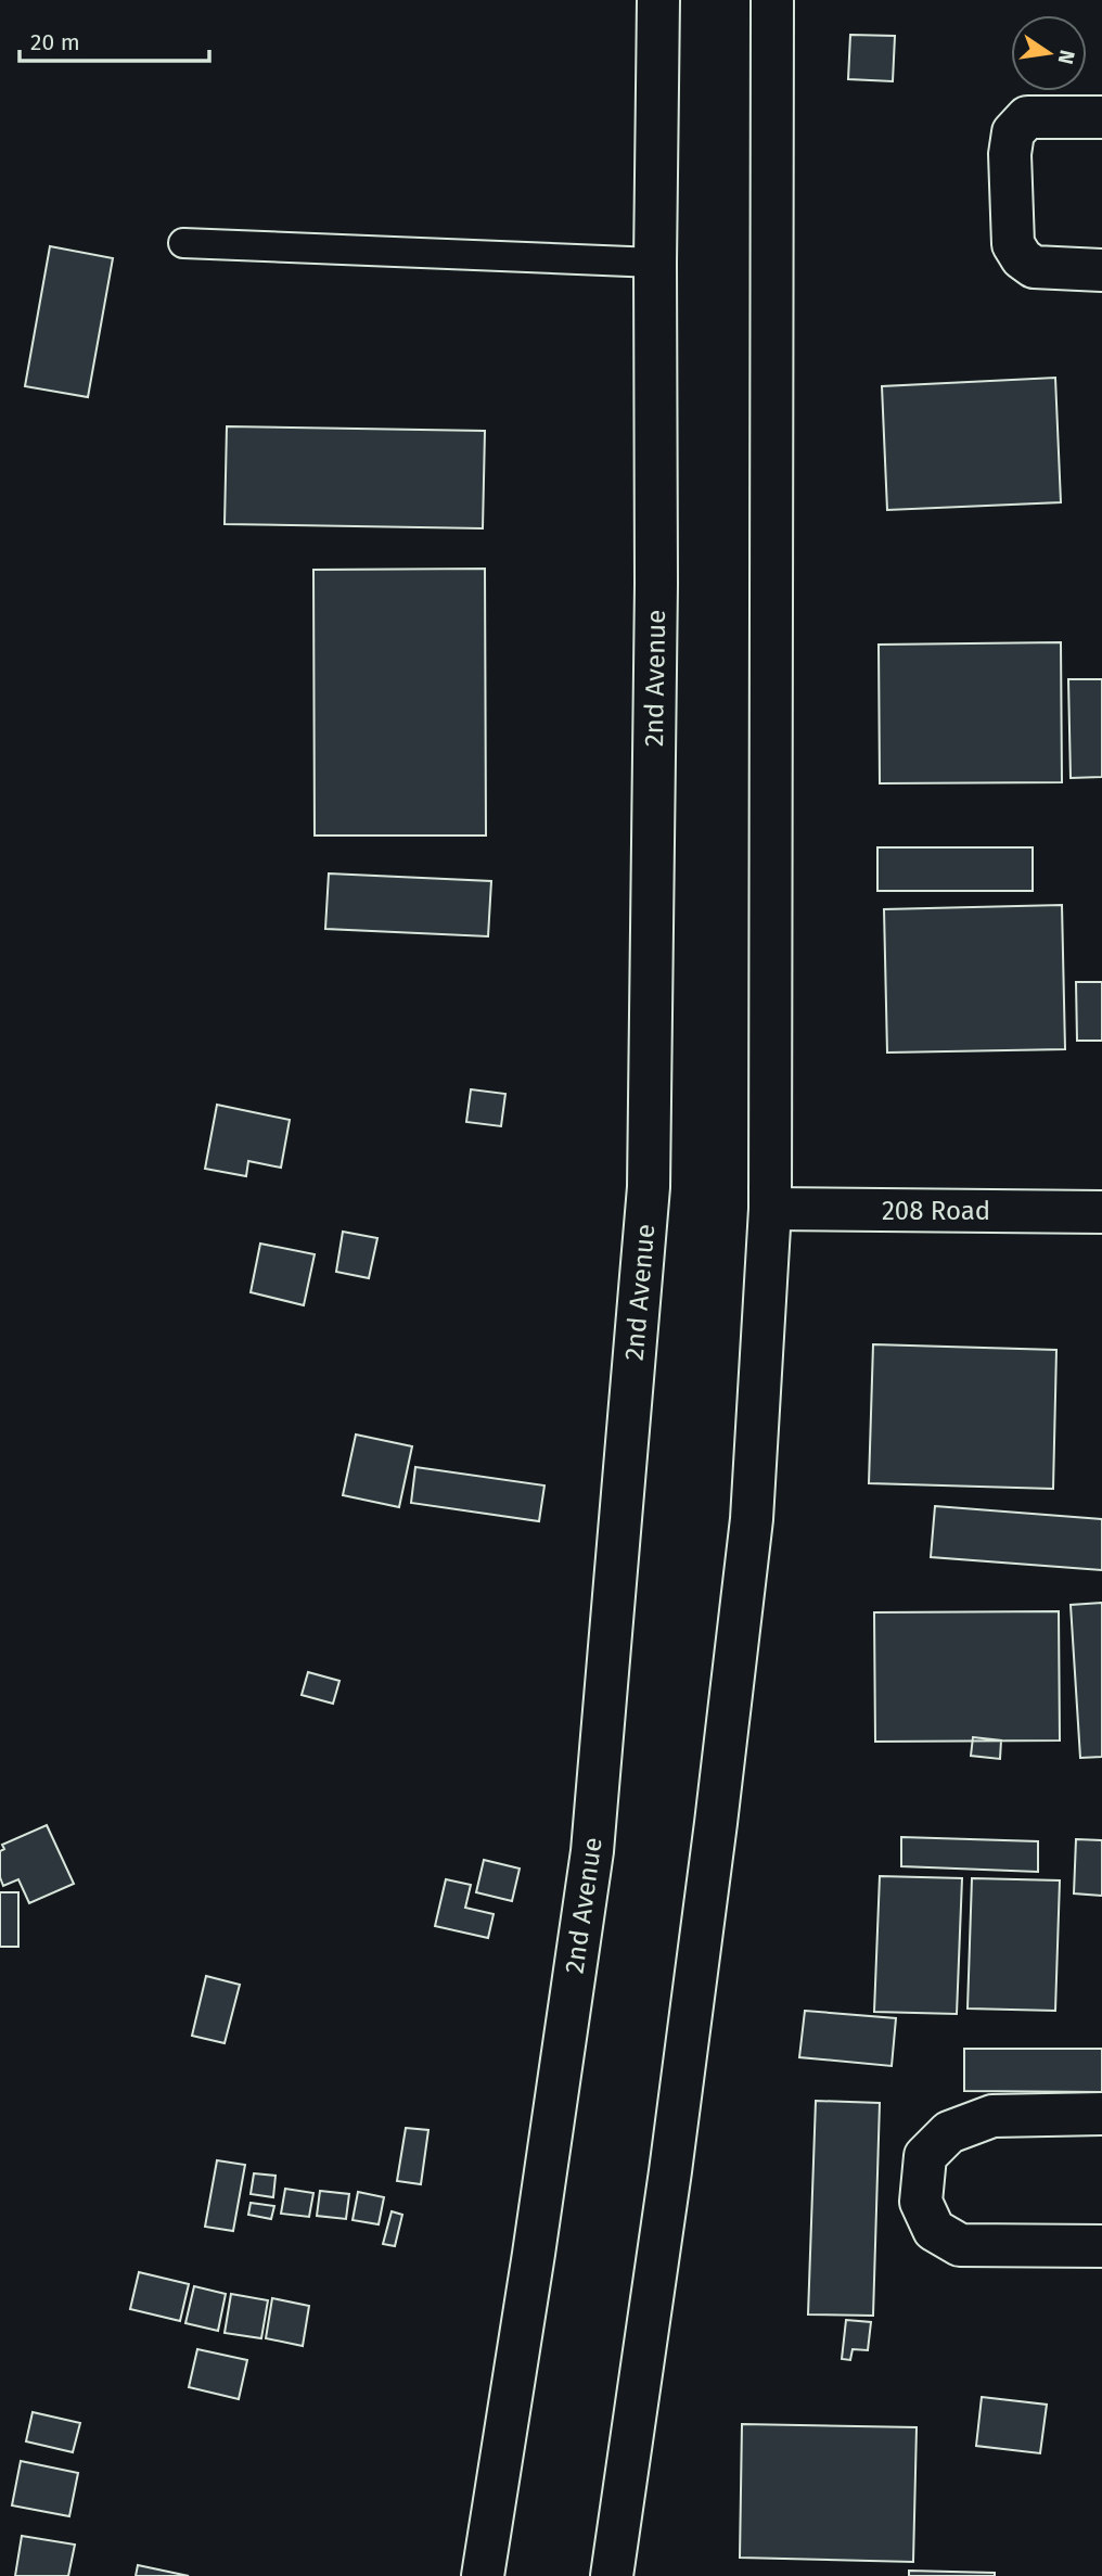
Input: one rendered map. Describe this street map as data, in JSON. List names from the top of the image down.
{
  "streets": {
    "street": ["2nd Avenue", "208 Road"]
  },
  "scale_bar": "20 m",
  "north": "right"
}
